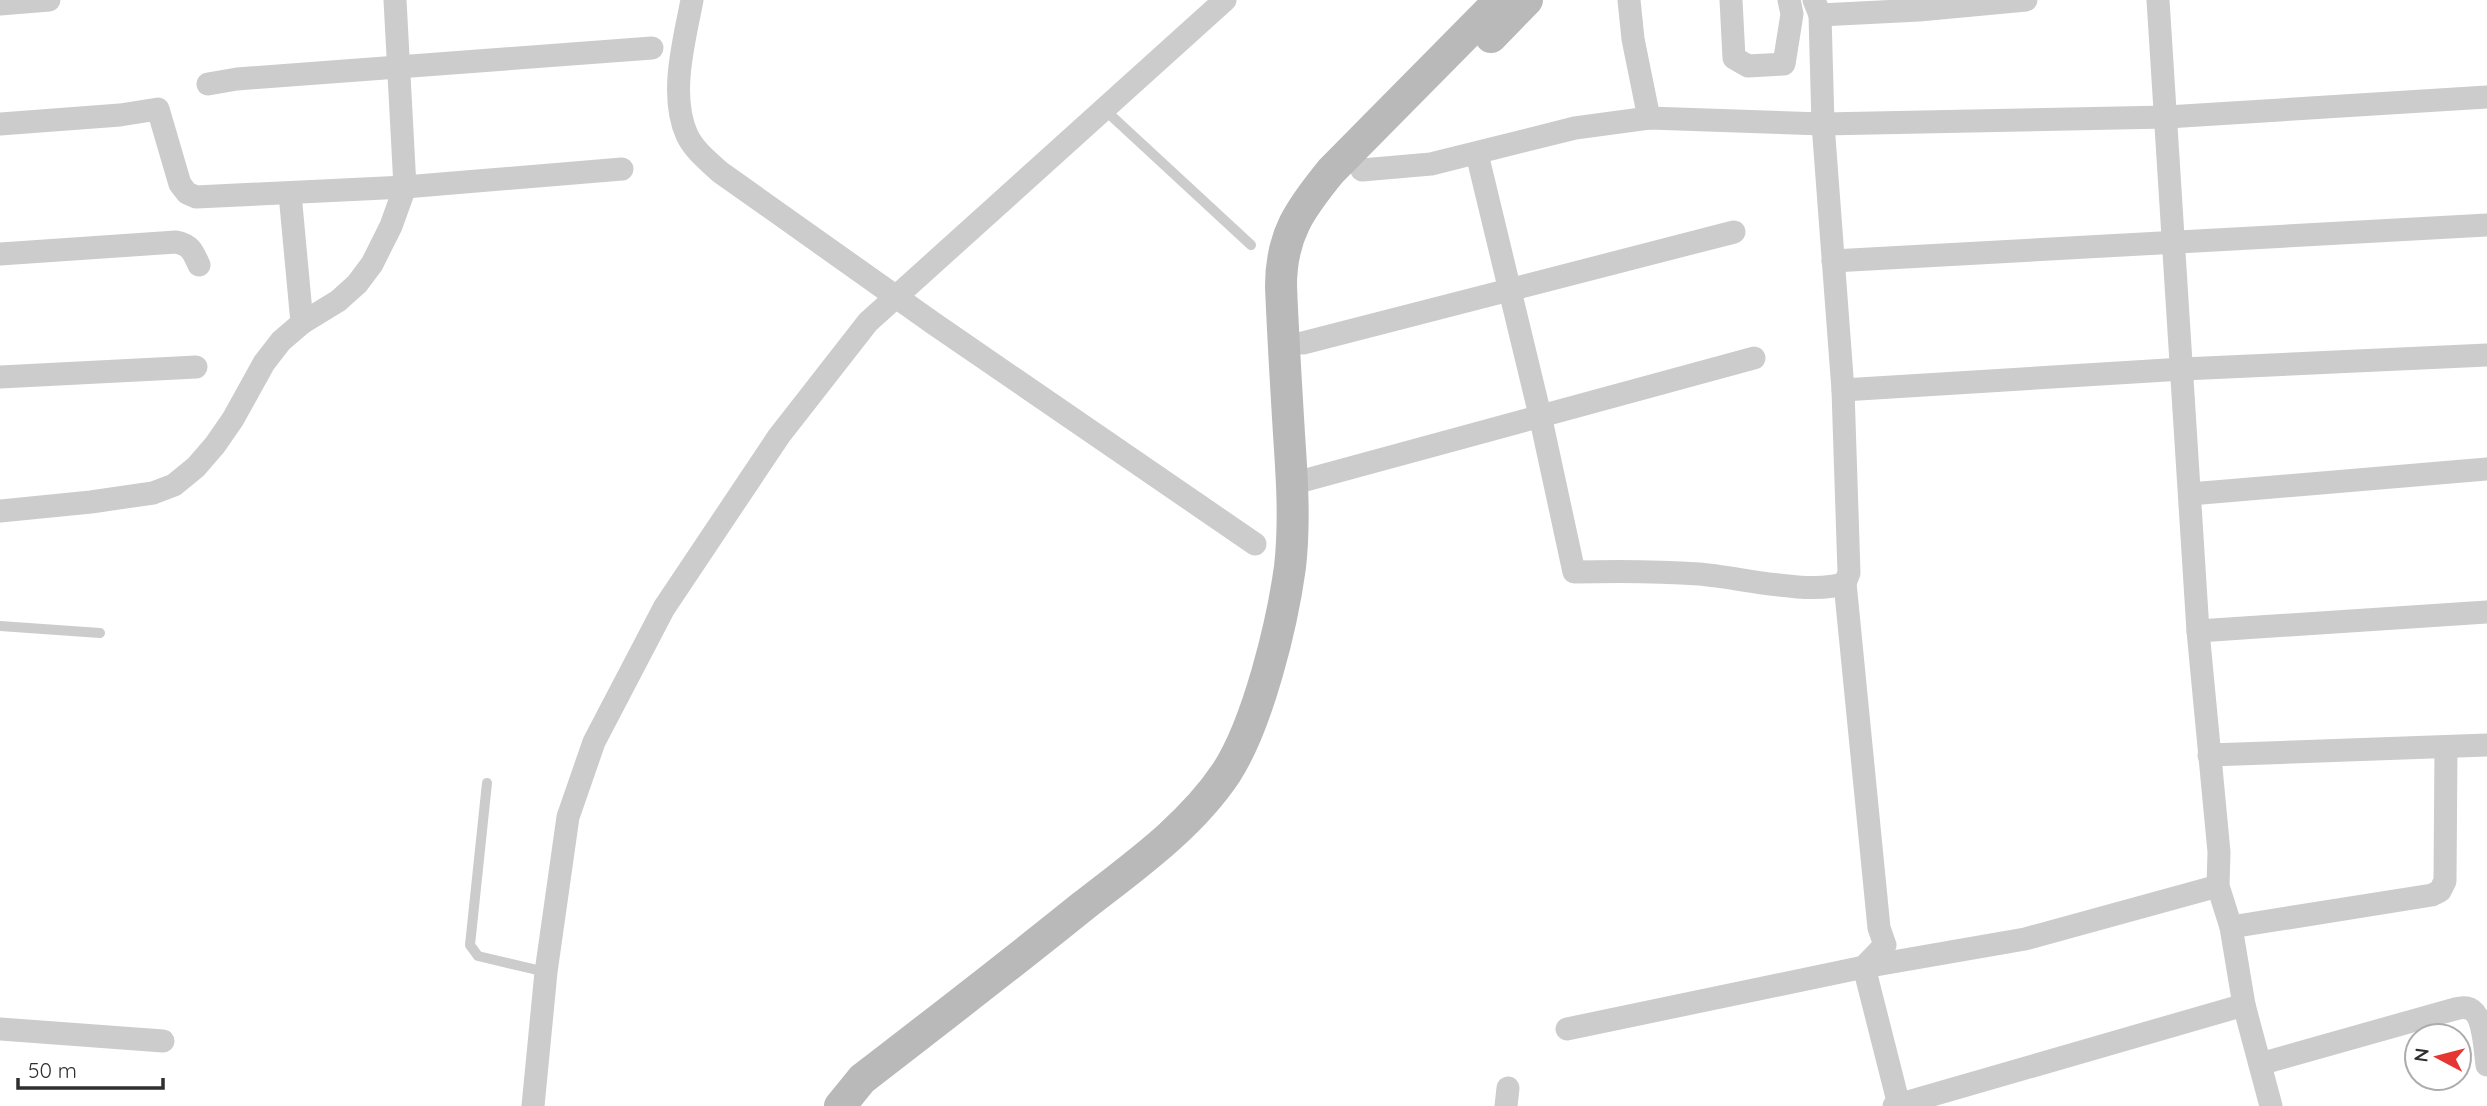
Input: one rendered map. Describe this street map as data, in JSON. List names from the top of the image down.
{
  "scale_bar": "50 m",
  "north": "left"
}
